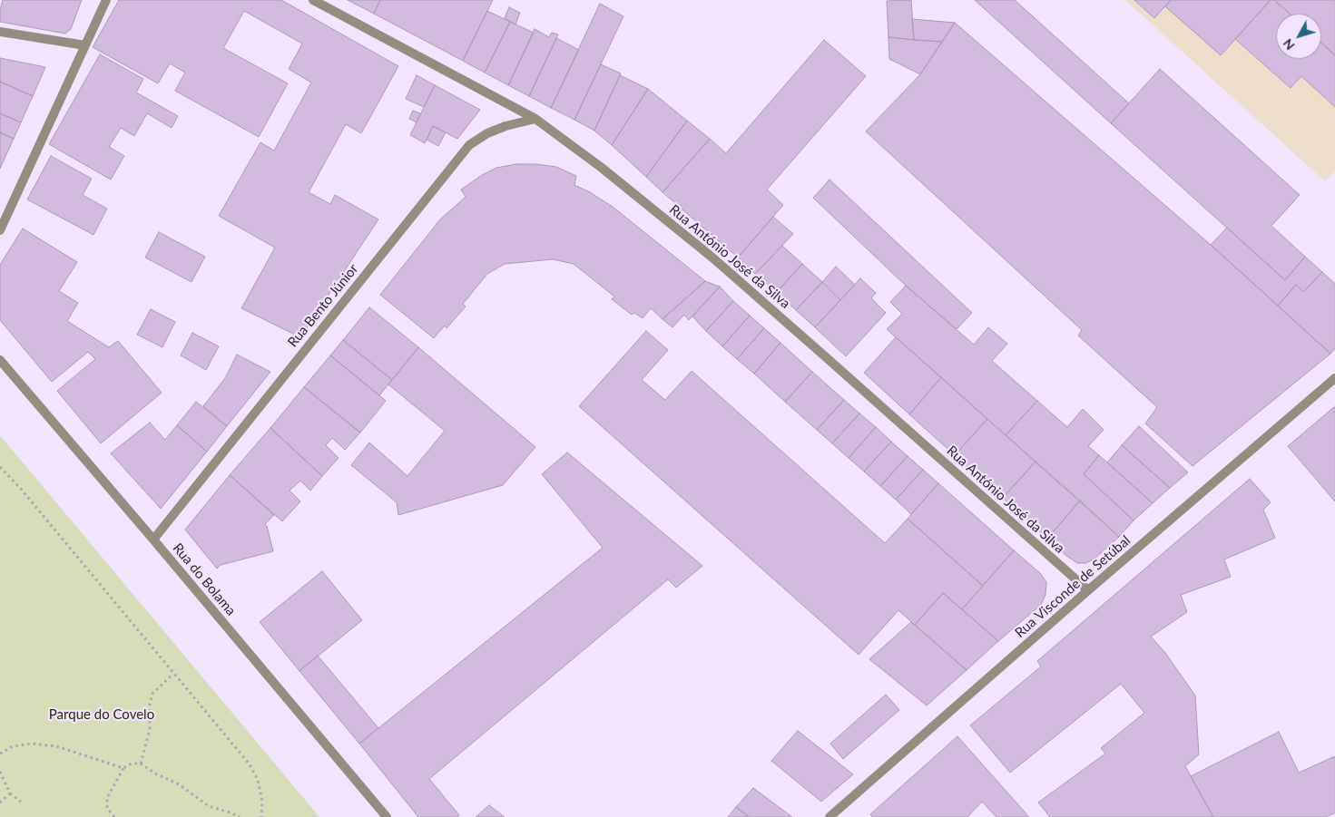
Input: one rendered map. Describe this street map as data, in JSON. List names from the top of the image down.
{
  "streets": {
    "street": [
      "Rua António José da Silva",
      "Rua Bento Júnior",
      "Rua do Bolama",
      "Rua Visconde de Setúbal"
    ]
  },
  "crossings": [
    ["Rua António José da Silva", "Rua Bento Júnior"],
    ["Rua António José da Silva", "Rua Visconde de Setúbal"],
    ["Rua Bento Júnior", "Rua do Bolama"]
  ],
  "parks": ["Parque do Covelo"],
  "north": "bottom left"
}
